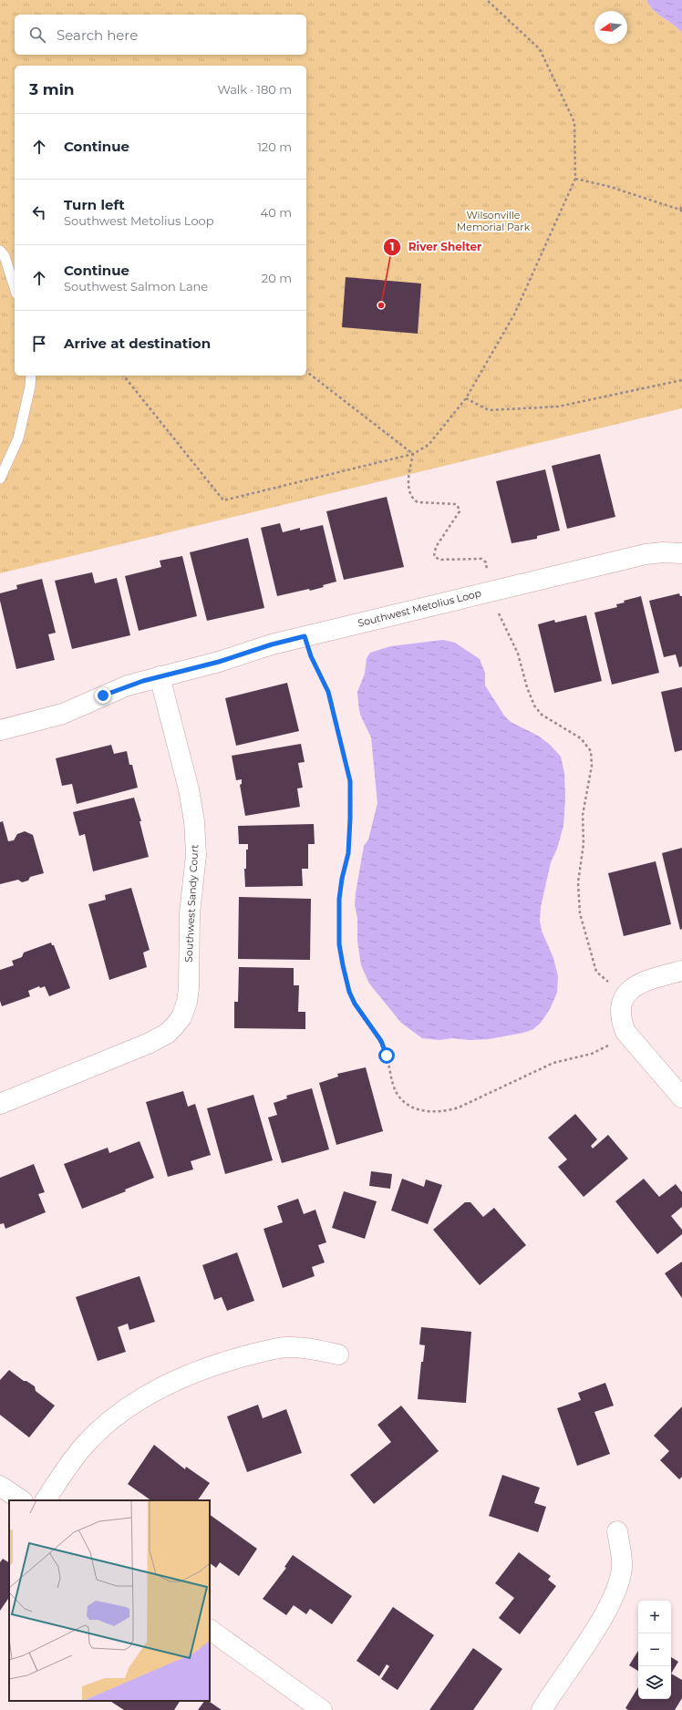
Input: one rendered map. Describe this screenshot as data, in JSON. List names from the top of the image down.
{
  "streets": {
    "street": ["Southwest Metolius Loop", "Southwest Sandy Court"]
  },
  "crossings": [
    ["Southwest Metolius Loop", "Southwest Sandy Court"]
  ],
  "parks": ["Wilsonville Memorial Park"],
  "places": ["River Shelter"],
  "north": "left",
  "page": {
    "search": "Search here",
    "heading": ["3 min", "Walk · 180 m"],
    "list": [
      ["Continue", "120 m"],
      ["Turn left", "Southwest Metolius Loop", "40 m"],
      ["Continue", "Southwest Salmon Lane", "20 m"],
      "Arrive at destination"
    ],
    "map_buttons": ["+", "−"]
  }
}
